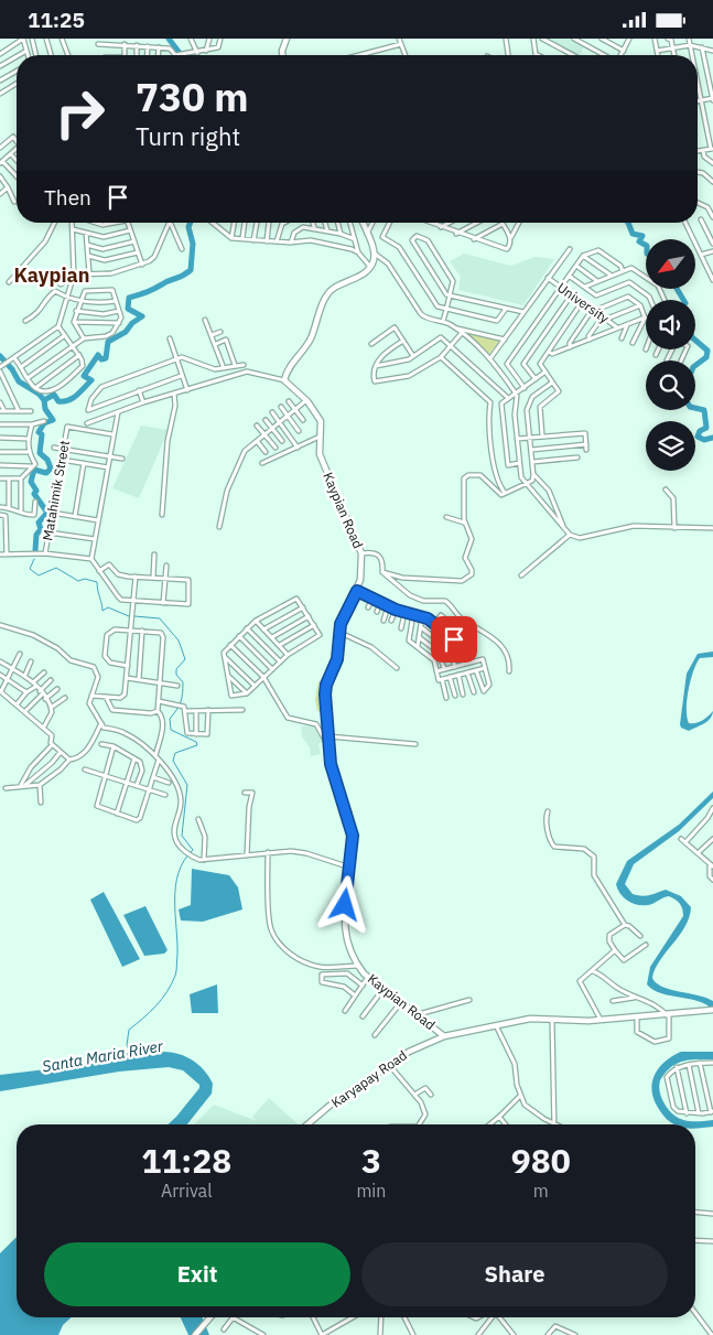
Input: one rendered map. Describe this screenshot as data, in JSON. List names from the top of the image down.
{
  "streets": {
    "main road": ["Kaypian Road", "Karyapay Road"],
    "street": ["University", "Matahimik Street"]
  },
  "crossings": [
    ["Kaypian Road", "Karyapay Road"]
  ],
  "districts": ["Kaypian"],
  "water": ["Santa Maria River"],
  "north": "bottom left",
  "page": {
    "status": "11:25",
    "turn": ["730 m", "Turn right"],
    "then": "Then",
    "eta": [
      "11:28",
      "Arrival",
      "3",
      "min",
      "980",
      "m"
    ],
    "buttons": ["Exit", "Share"]
  }
}
